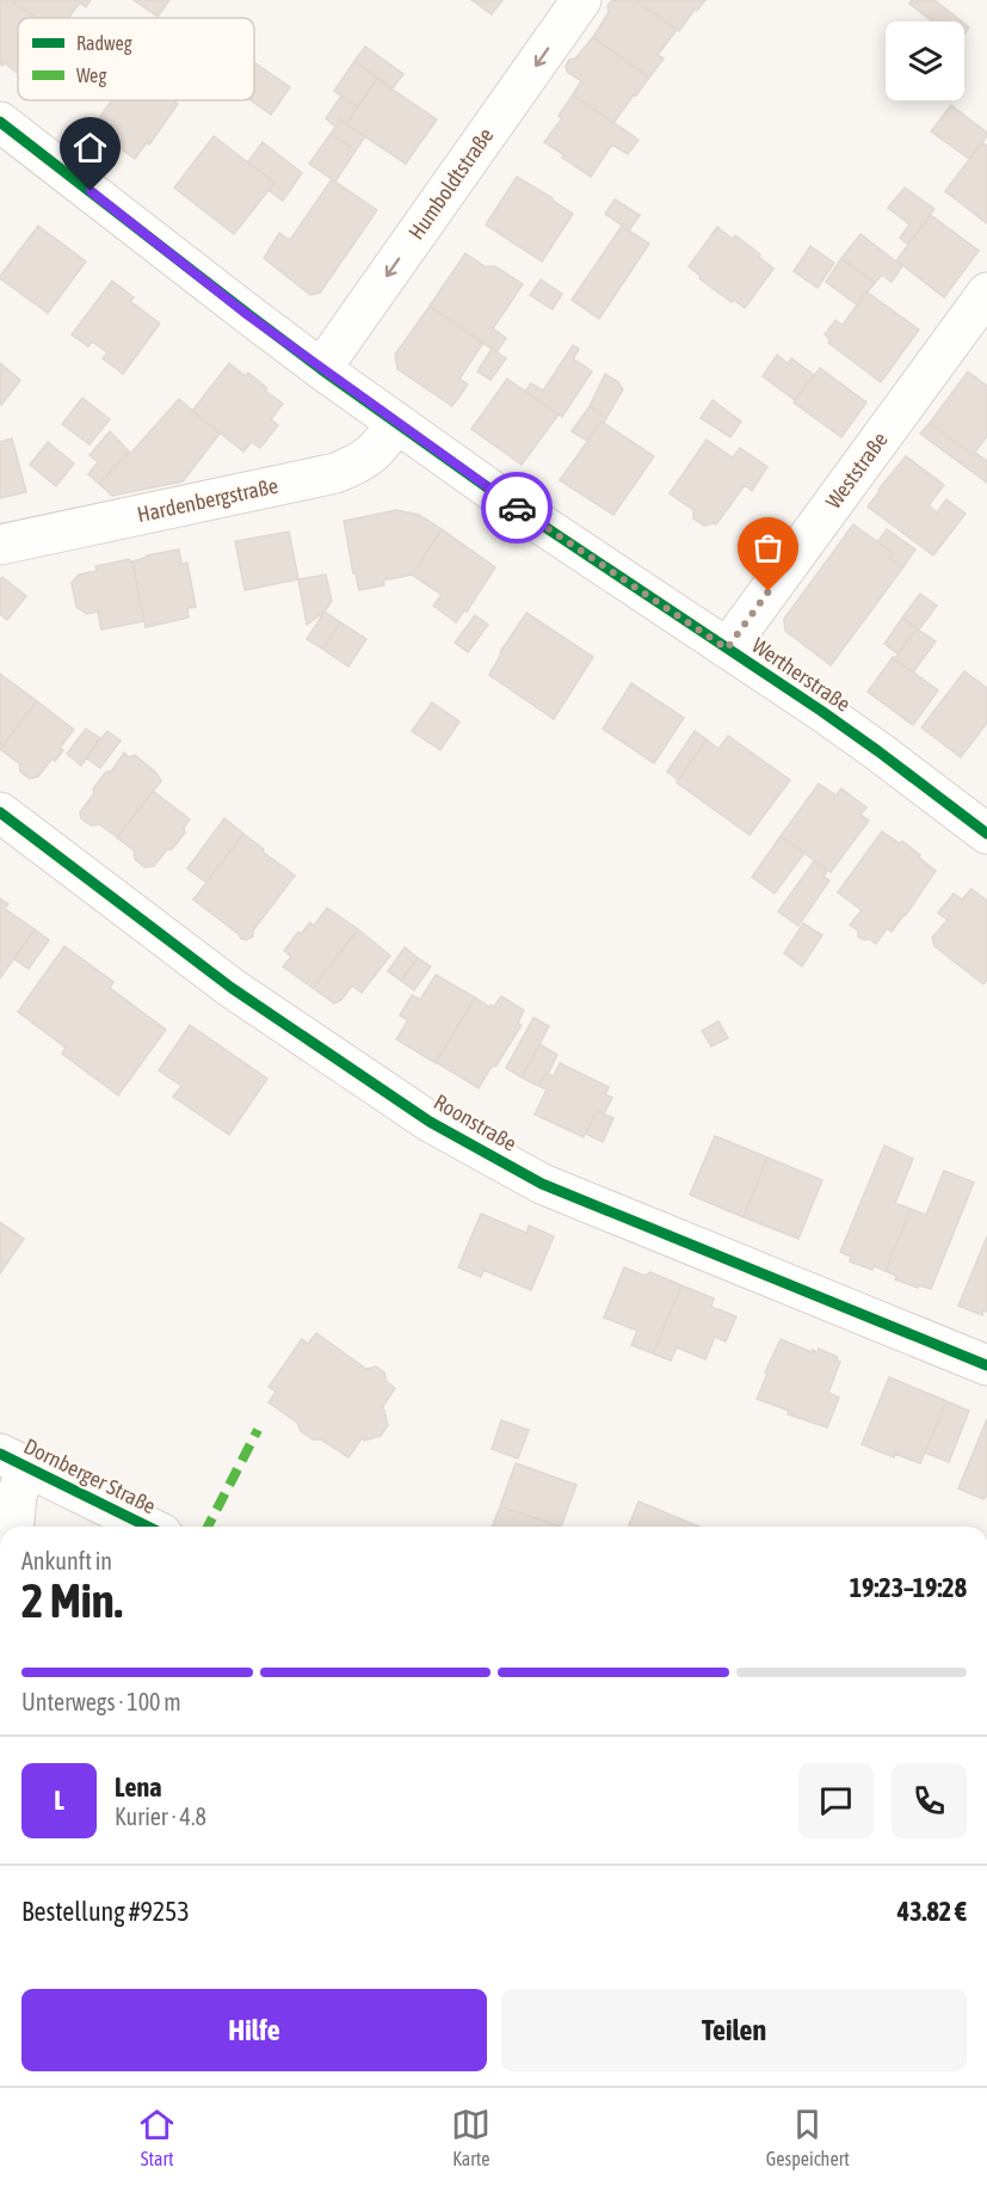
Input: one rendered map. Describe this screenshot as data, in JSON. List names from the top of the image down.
{
  "streets": {
    "street": [
      "Humboldtstraße",
      "Weststraße",
      "Hardenbergstraße",
      "Wertherstraße",
      "Roonstraße",
      "Dornberger Straße"
    ]
  },
  "crossings": [
    ["Humboldtstraße", "Wertherstraße"],
    ["Weststraße", "Wertherstraße"],
    ["Hardenbergstraße", "Wertherstraße"]
  ],
  "one_way": ["Humboldtstraße"],
  "legend": ["Radweg", "Weg"],
  "page": {
    "heading": ["2 Min.", "Ankunft in", "19:23–19:28"],
    "panel": [
      "Lena",
      "Kurier · 4.8",
      "Bestellung #9253",
      "43.82 €"
    ],
    "bar": "Unterwegs · 100 m",
    "round": "L",
    "buttons": ["Hilfe", "Teilen"],
    "tabs": ["Start", "Karte", "Gespeichert"]
  }
}
